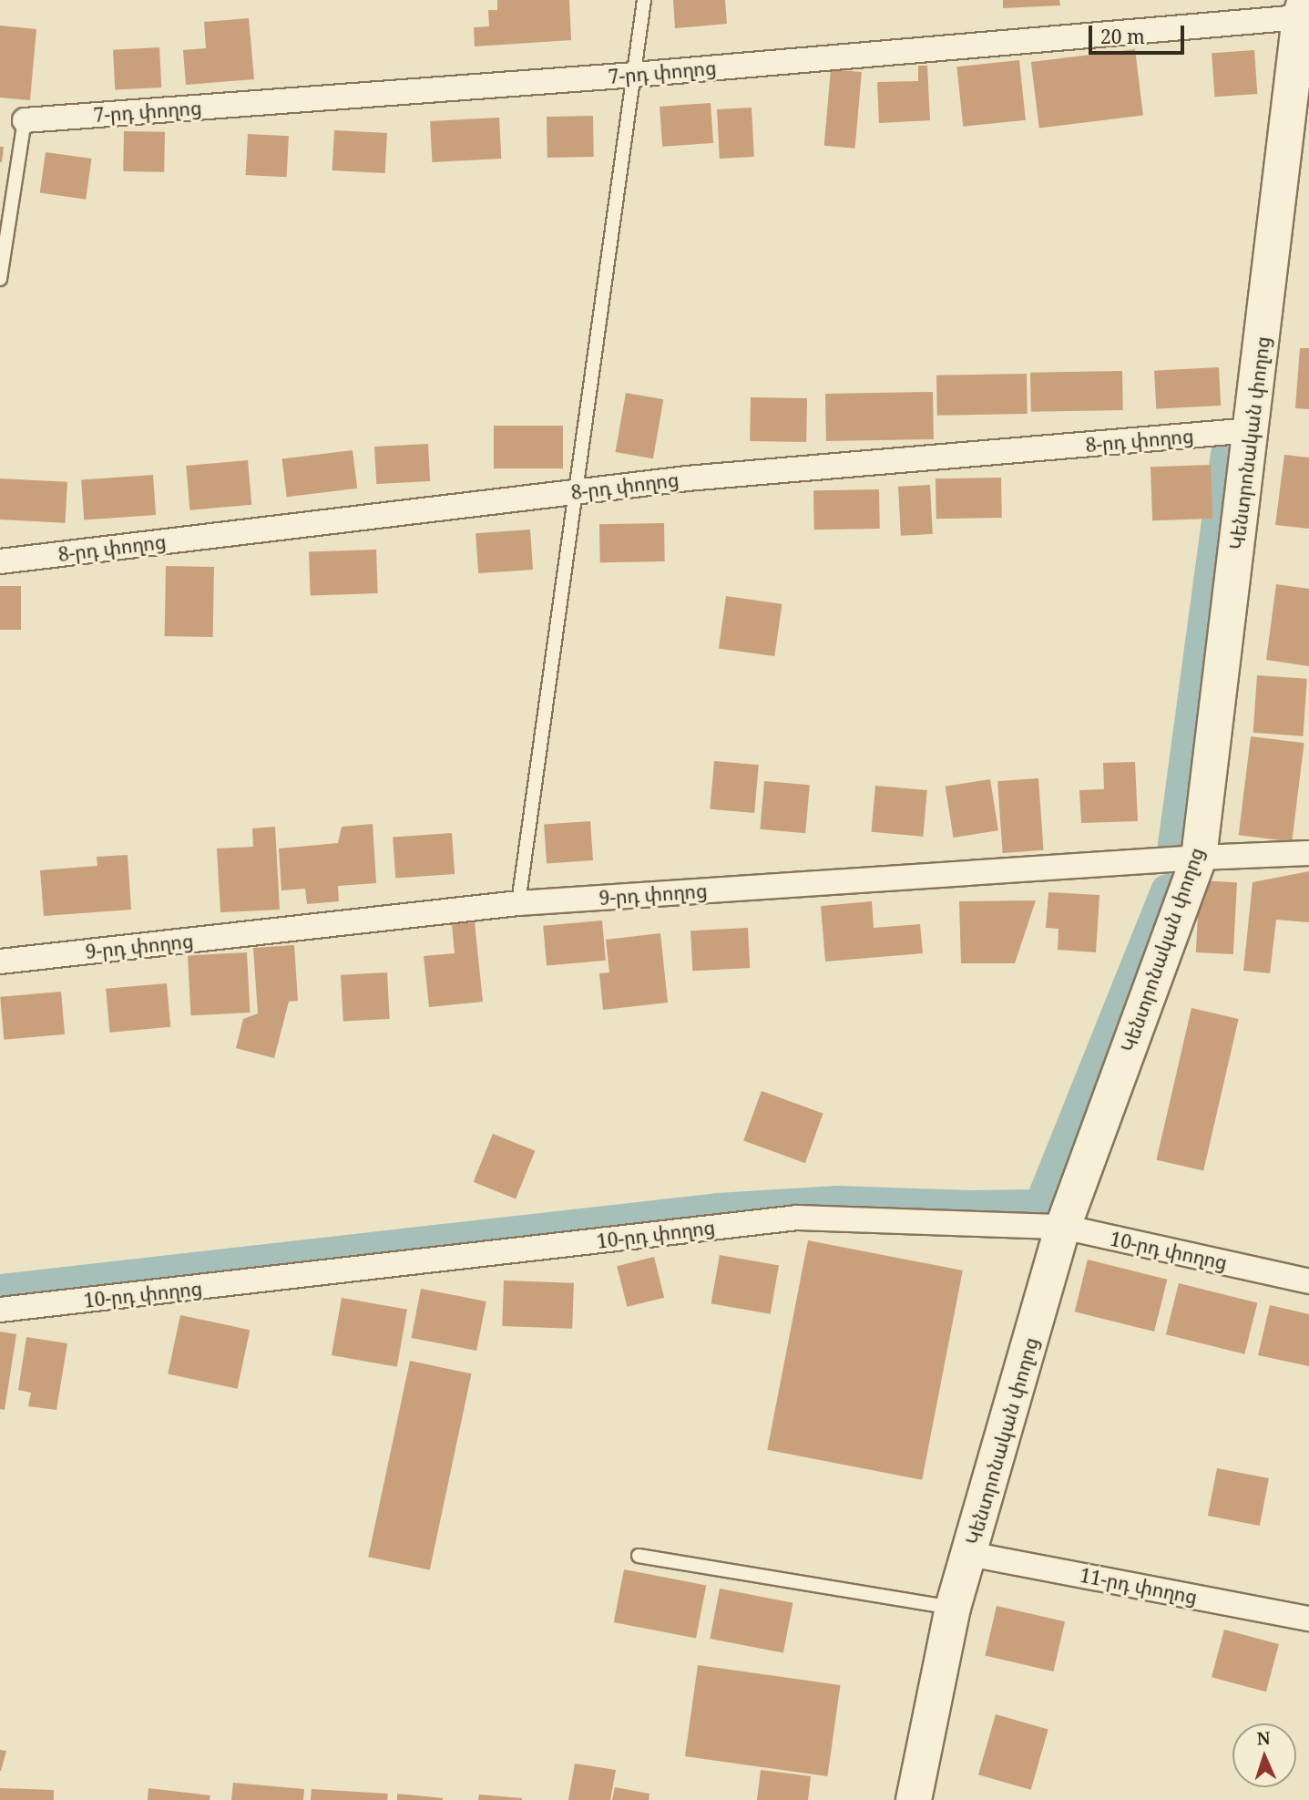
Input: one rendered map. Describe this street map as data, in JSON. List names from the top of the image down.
{
  "streets": {
    "main road": ["Կենտրոնական փողոց"],
    "street": [
      "7-րդ փողոց",
      "8-րդ փողոց",
      "9-րդ փողոց",
      "10-րդ փողոց",
      "11-րդ փողոց"
    ]
  },
  "crossings": [
    ["7-րդ փողոց", "Կենտրոնական փողոց"],
    ["8-րդ փողոց", "Կենտրոնական փողոց"],
    ["Կենտրոնական փողոց", "9-րդ փողոց"],
    ["Կենտրոնական փողոց", "10-րդ փողոց"],
    ["Կենտրոնական փողոց", "11-րդ փողոց"]
  ],
  "scale_bar": "20 m",
  "north": "top"
}
